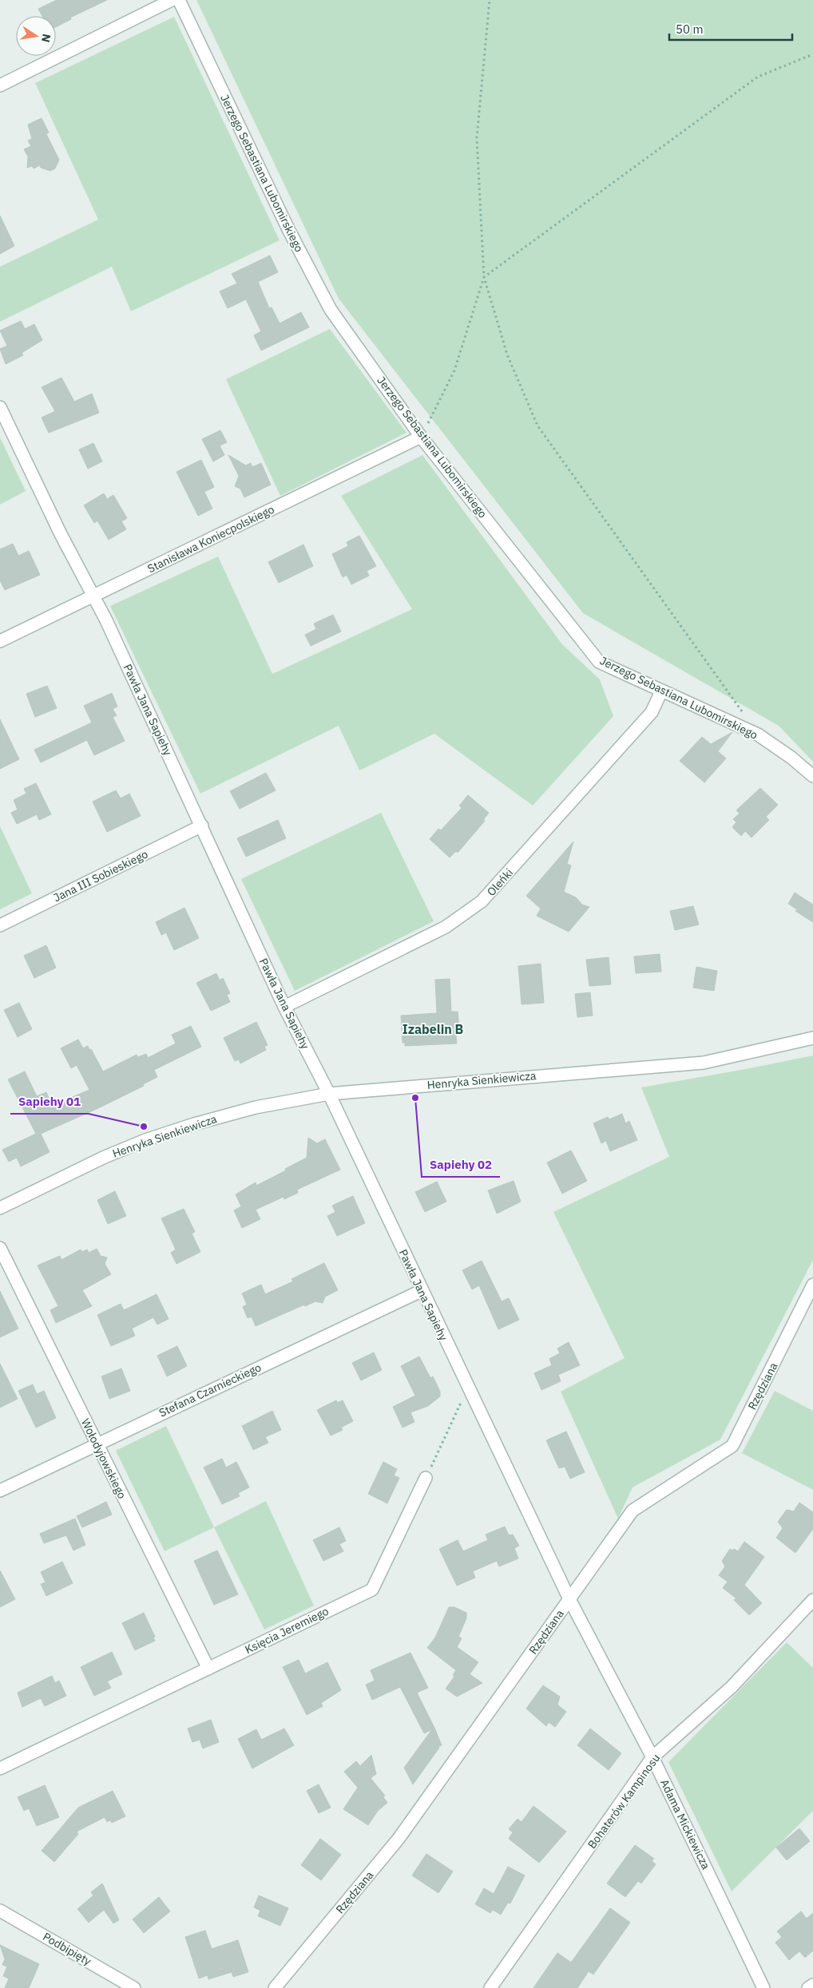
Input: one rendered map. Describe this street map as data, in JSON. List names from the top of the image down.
{
  "streets": {
    "street": [
      "Jerzego Sebastiana Lubomirskiego",
      "Stanisława Koniecpolskiego",
      "Pawła Jana Sapiehy",
      "Jana III Sobieskiego",
      "Oleńki",
      "Henryka Sienkiewicza",
      "Rzędziana",
      "Stefana Czarnieckiego",
      "Wołodyjowskiego",
      "Księcia Jeremiego",
      "Bohaterów Kampinosu",
      "Adama Mickiewicza",
      "Podbipięty"
    ]
  },
  "crossings": [
    ["Jerzego Sebastiana Lubomirskiego", "Stanisława Koniecpolskiego"],
    ["Jerzego Sebastiana Lubomirskiego", "Oleńki"],
    ["Stanisława Koniecpolskiego", "Pawła Jana Sapiehy"],
    ["Pawła Jana Sapiehy", "Jana III Sobieskiego"],
    ["Pawła Jana Sapiehy", "Oleńki"],
    ["Pawła Jana Sapiehy", "Henryka Sienkiewicza"],
    ["Pawła Jana Sapiehy", "Rzędziana"],
    ["Pawła Jana Sapiehy", "Stefana Czarnieckiego"],
    ["Pawła Jana Sapiehy", "Adama Mickiewicza"],
    ["Rzędziana", "Adama Mickiewicza"],
    ["Stefana Czarnieckiego", "Wołodyjowskiego"],
    ["Wołodyjowskiego", "Księcia Jeremiego"],
    ["Bohaterów Kampinosu", "Adama Mickiewicza"]
  ],
  "districts": ["Izabelin B"],
  "places": ["Sapiehy 02", "Sapiehy 01"],
  "scale_bar": "50 m",
  "north": "right"
}
